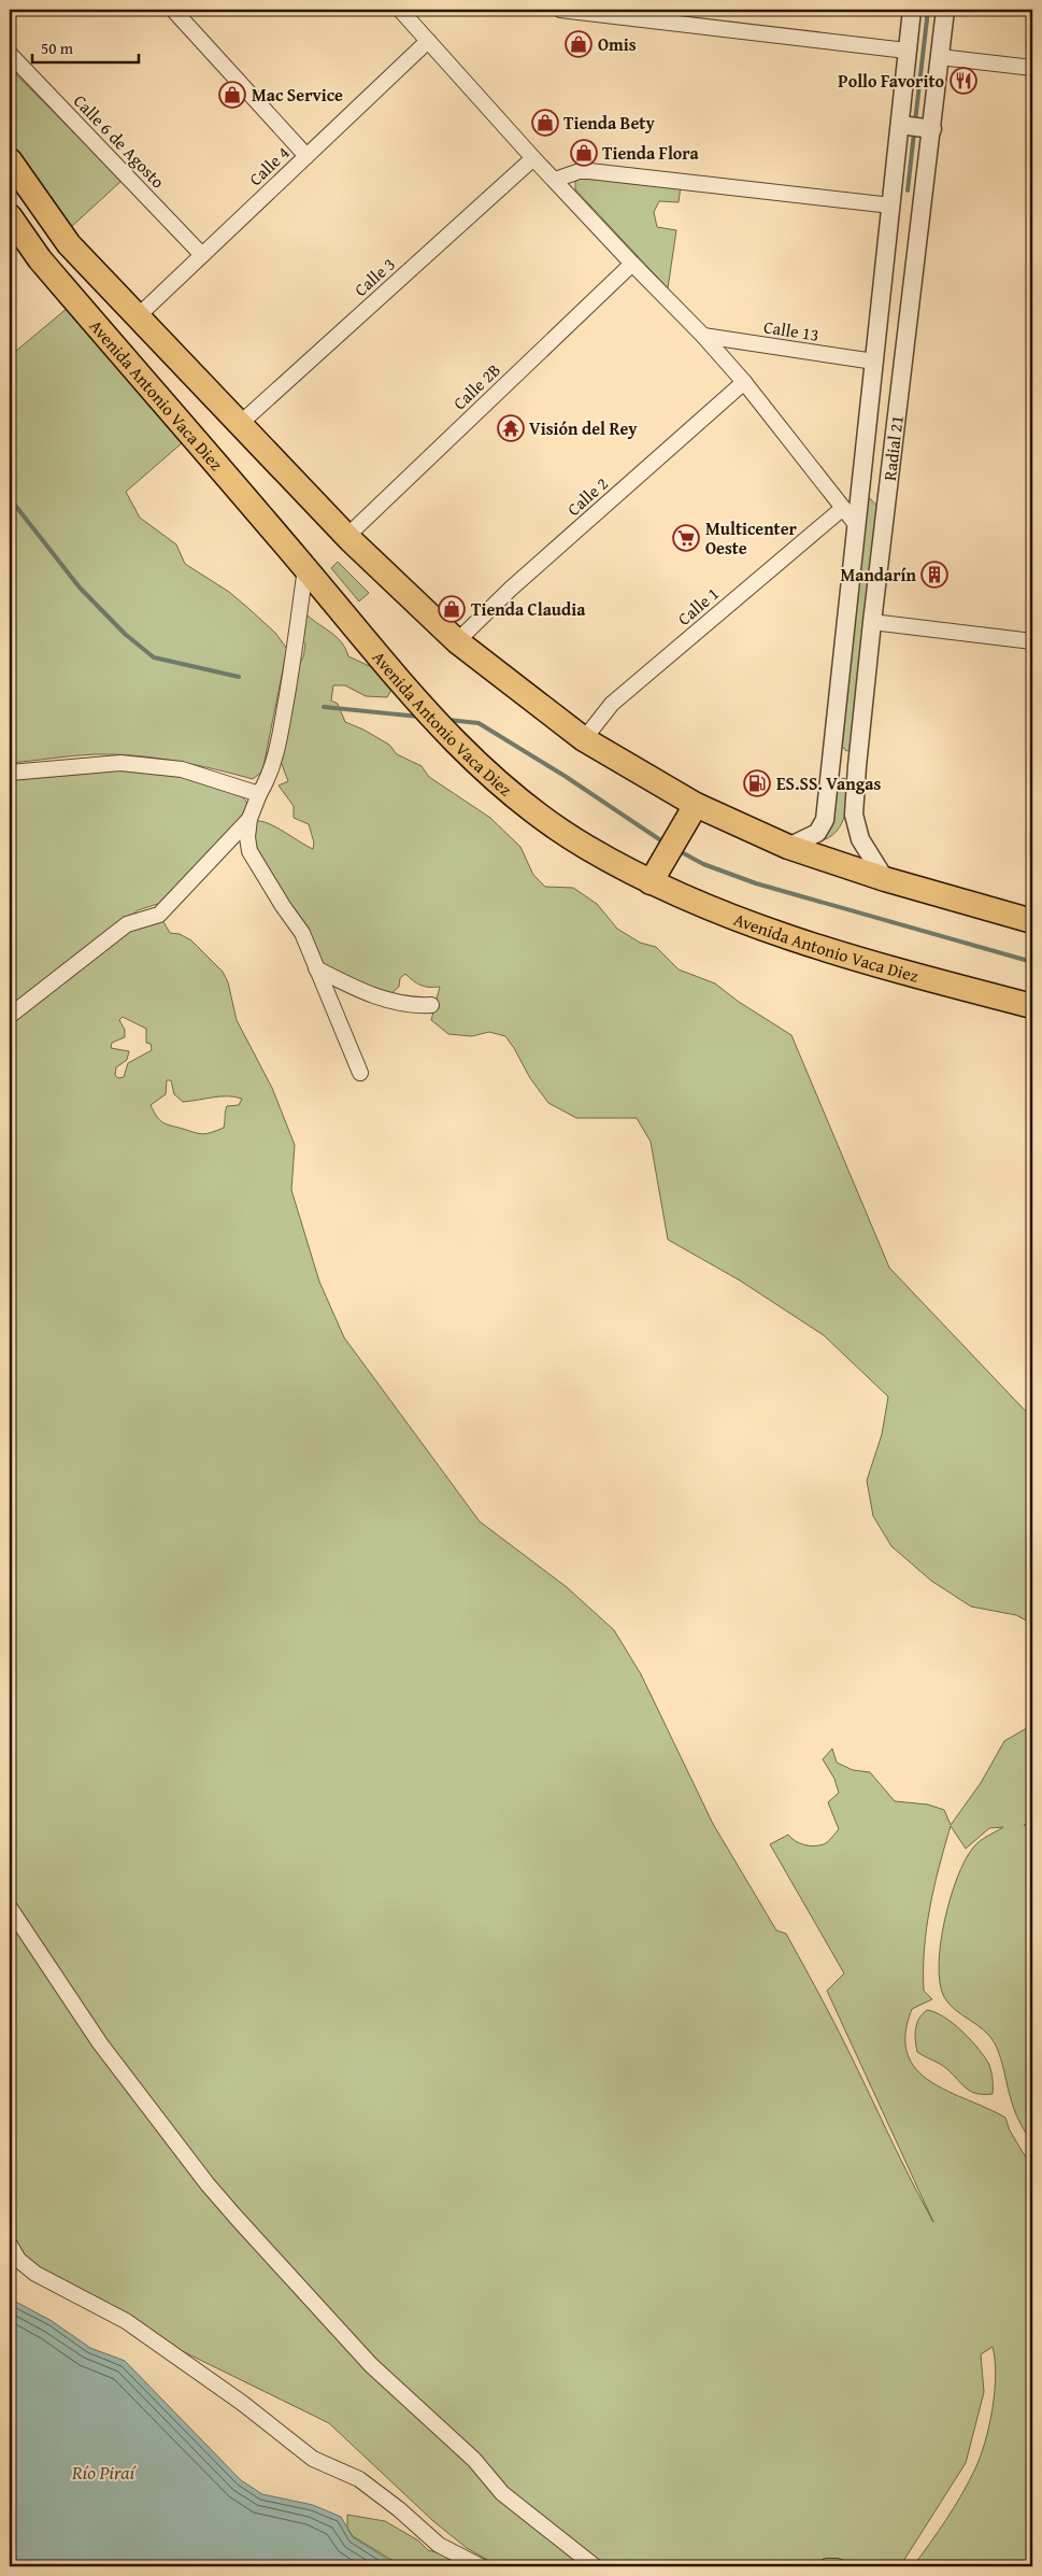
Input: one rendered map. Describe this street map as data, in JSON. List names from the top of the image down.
{
  "streets": {
    "highway": ["Avenida Antonio Vaca Diez"],
    "street": [
      "Calle 6 de Agosto",
      "Calle 4",
      "Calle 3",
      "Calle 13",
      "Calle 2B",
      "Radial 21",
      "Calle 2",
      "Calle 1"
    ]
  },
  "crossings": [
    ["Calle 6 de Agosto", "Calle 4"],
    ["Calle 4", "Avenida Antonio Vaca Diez"],
    ["Calle 3", "Avenida Antonio Vaca Diez"],
    ["Calle 13", "Radial 21"],
    ["Calle 2B", "Avenida Antonio Vaca Diez"],
    ["Avenida Antonio Vaca Diez", "Radial 21"],
    ["Avenida Antonio Vaca Diez", "Calle 2"],
    ["Avenida Antonio Vaca Diez", "Calle 1"]
  ],
  "water": ["Río Piraí"],
  "places": {
    "shop": [
      "Omis",
      "Mac Service",
      "Tienda Bety",
      "Tienda Flora",
      "Tienda Claudia"
    ],
    "restaurant": ["Pollo Favorito"],
    "temple": ["Visión del Rey"],
    "supermarket": ["Multicenter Oeste"],
    "building": ["Mandarín"],
    "fuel station": ["ES.SS. Vangas"]
  },
  "scale_bar": "50 m"
}
